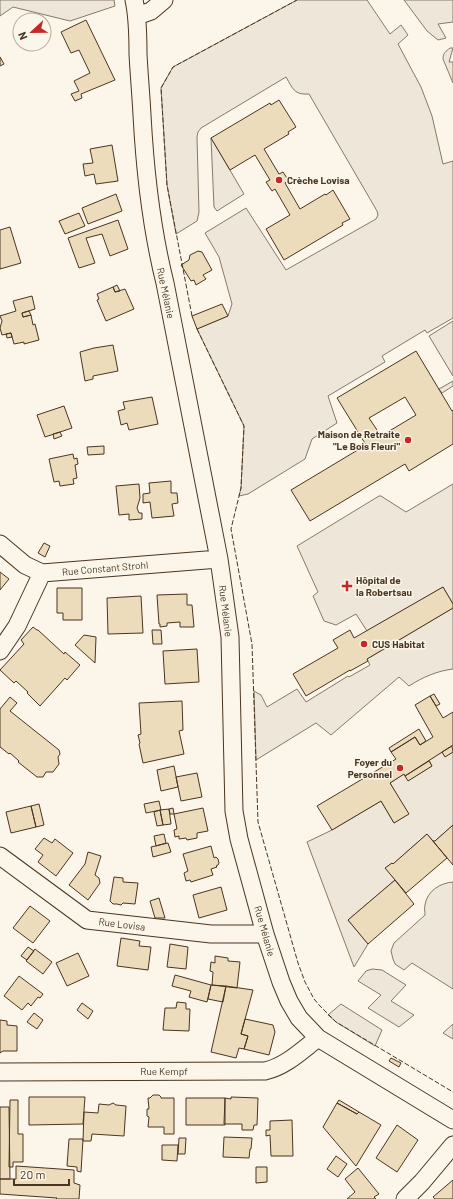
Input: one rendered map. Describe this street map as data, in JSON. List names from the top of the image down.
{
  "streets": {
    "street": [
      "Rue Mélanie",
      "Rue Constant Strohl",
      "Rue Lovisa",
      "Rue Kempf"
    ]
  },
  "crossings": [
    ["Rue Mélanie", "Rue Constant Strohl"],
    ["Rue Mélanie", "Rue Lovisa"],
    ["Rue Mélanie", "Rue Kempf"]
  ],
  "places": {
    "other": [
      "Crèche Lovisa",
      "Maison de Retraite \"Le Bois Fleuri\"",
      "CUS Habitat",
      "Foyer du Personnel"
    ],
    "health": ["Hôpital de la Robertsau"]
  },
  "scale_bar": "20 m",
  "north": "left"
}
